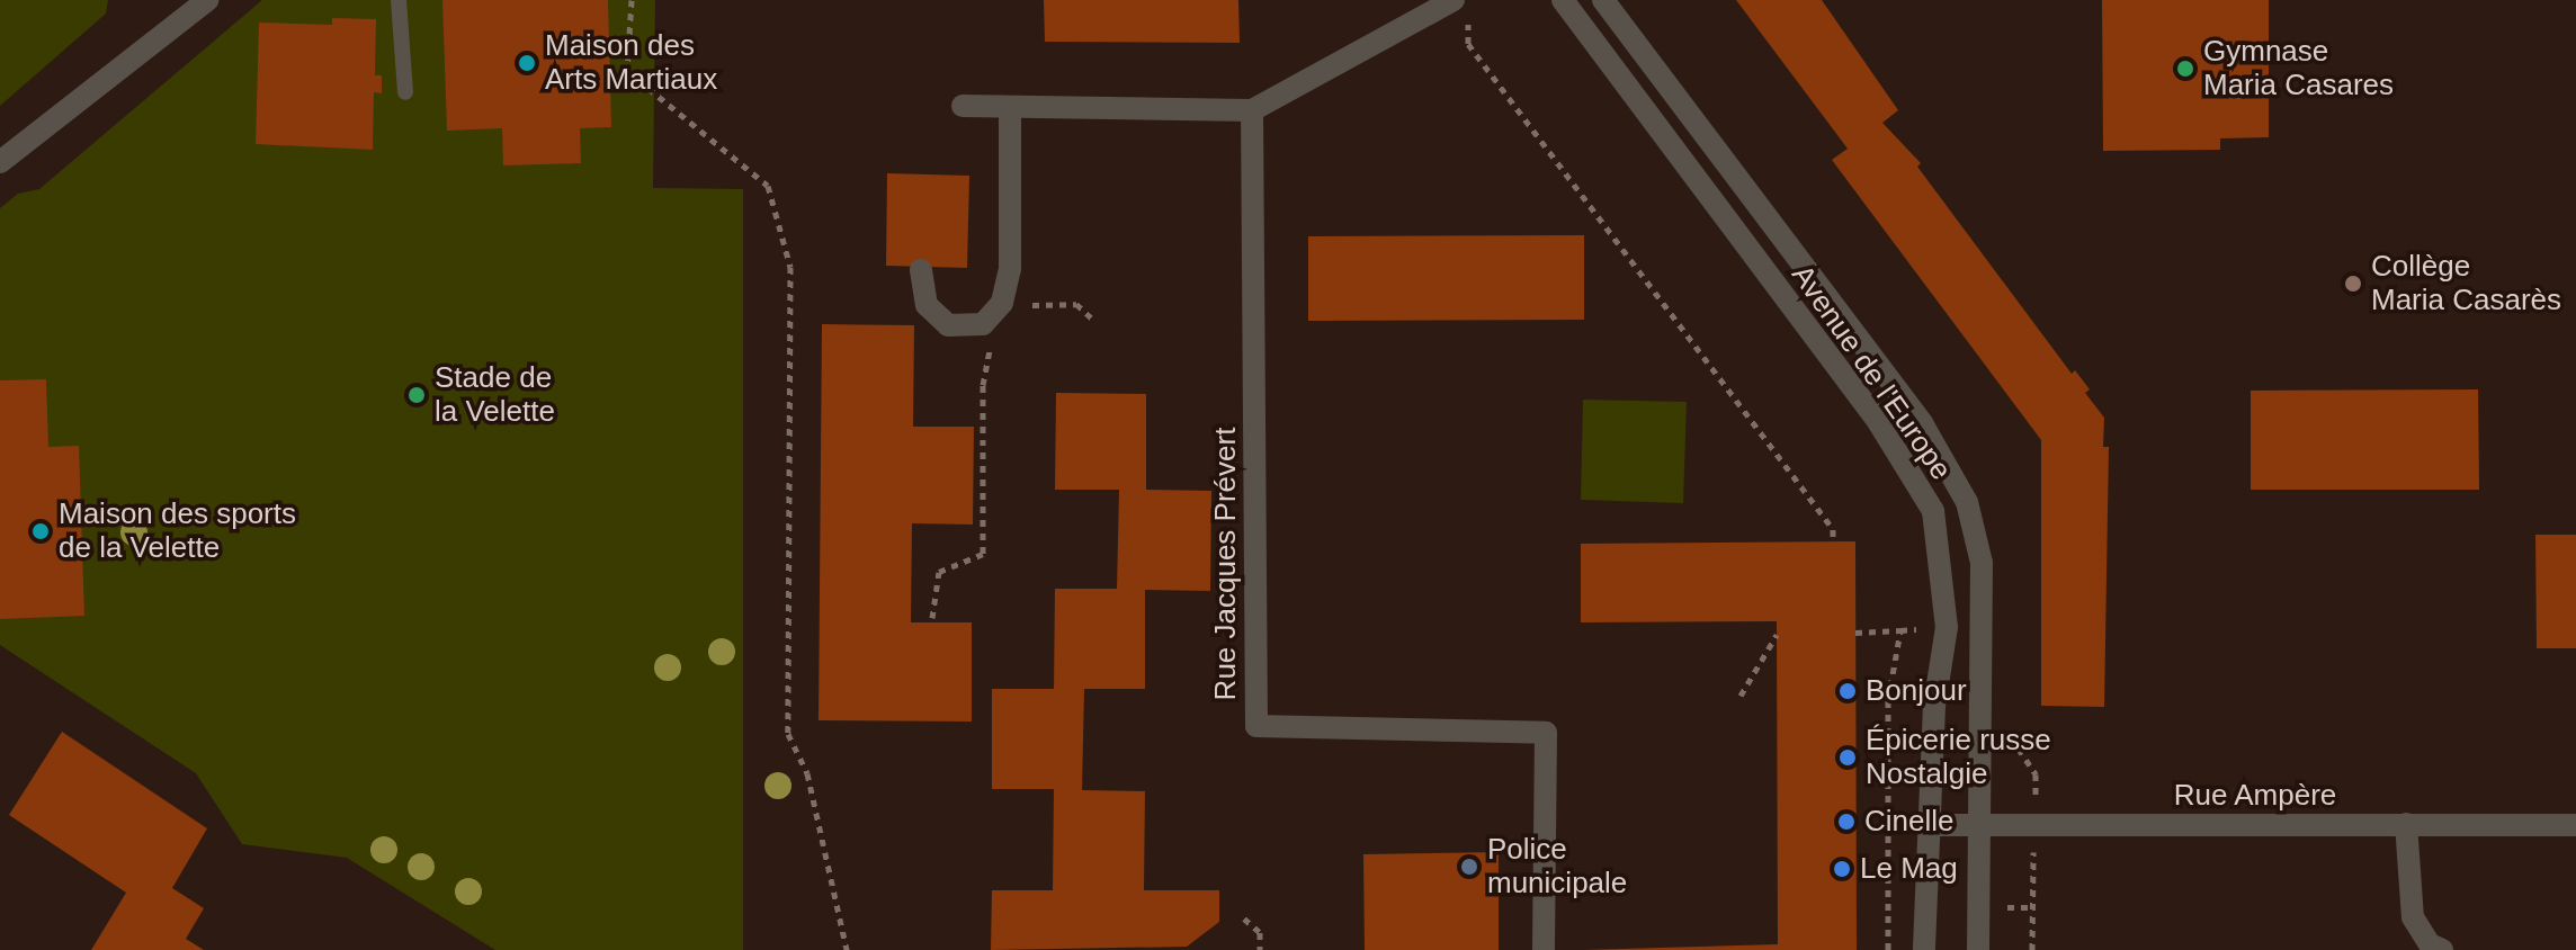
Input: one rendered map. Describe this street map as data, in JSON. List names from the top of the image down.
{
  "streets": {
    "street": ["Avenue de l'Europe", "Rue Jacques Prévert", "Rue Ampère"]
  },
  "crossings": [
    ["Avenue de l'Europe", "Rue Ampère"]
  ],
  "places": [
    "Maison des Arts Martiaux",
    "Gymnase Maria Casares",
    "Collège Maria Casarès",
    "Stade de la Velette",
    "Maison des sports de la Velette",
    "Bonjour",
    "Épicerie russe Nostalgie",
    "Cinelle",
    "Police municipale",
    "Le Mag"
  ]
}
